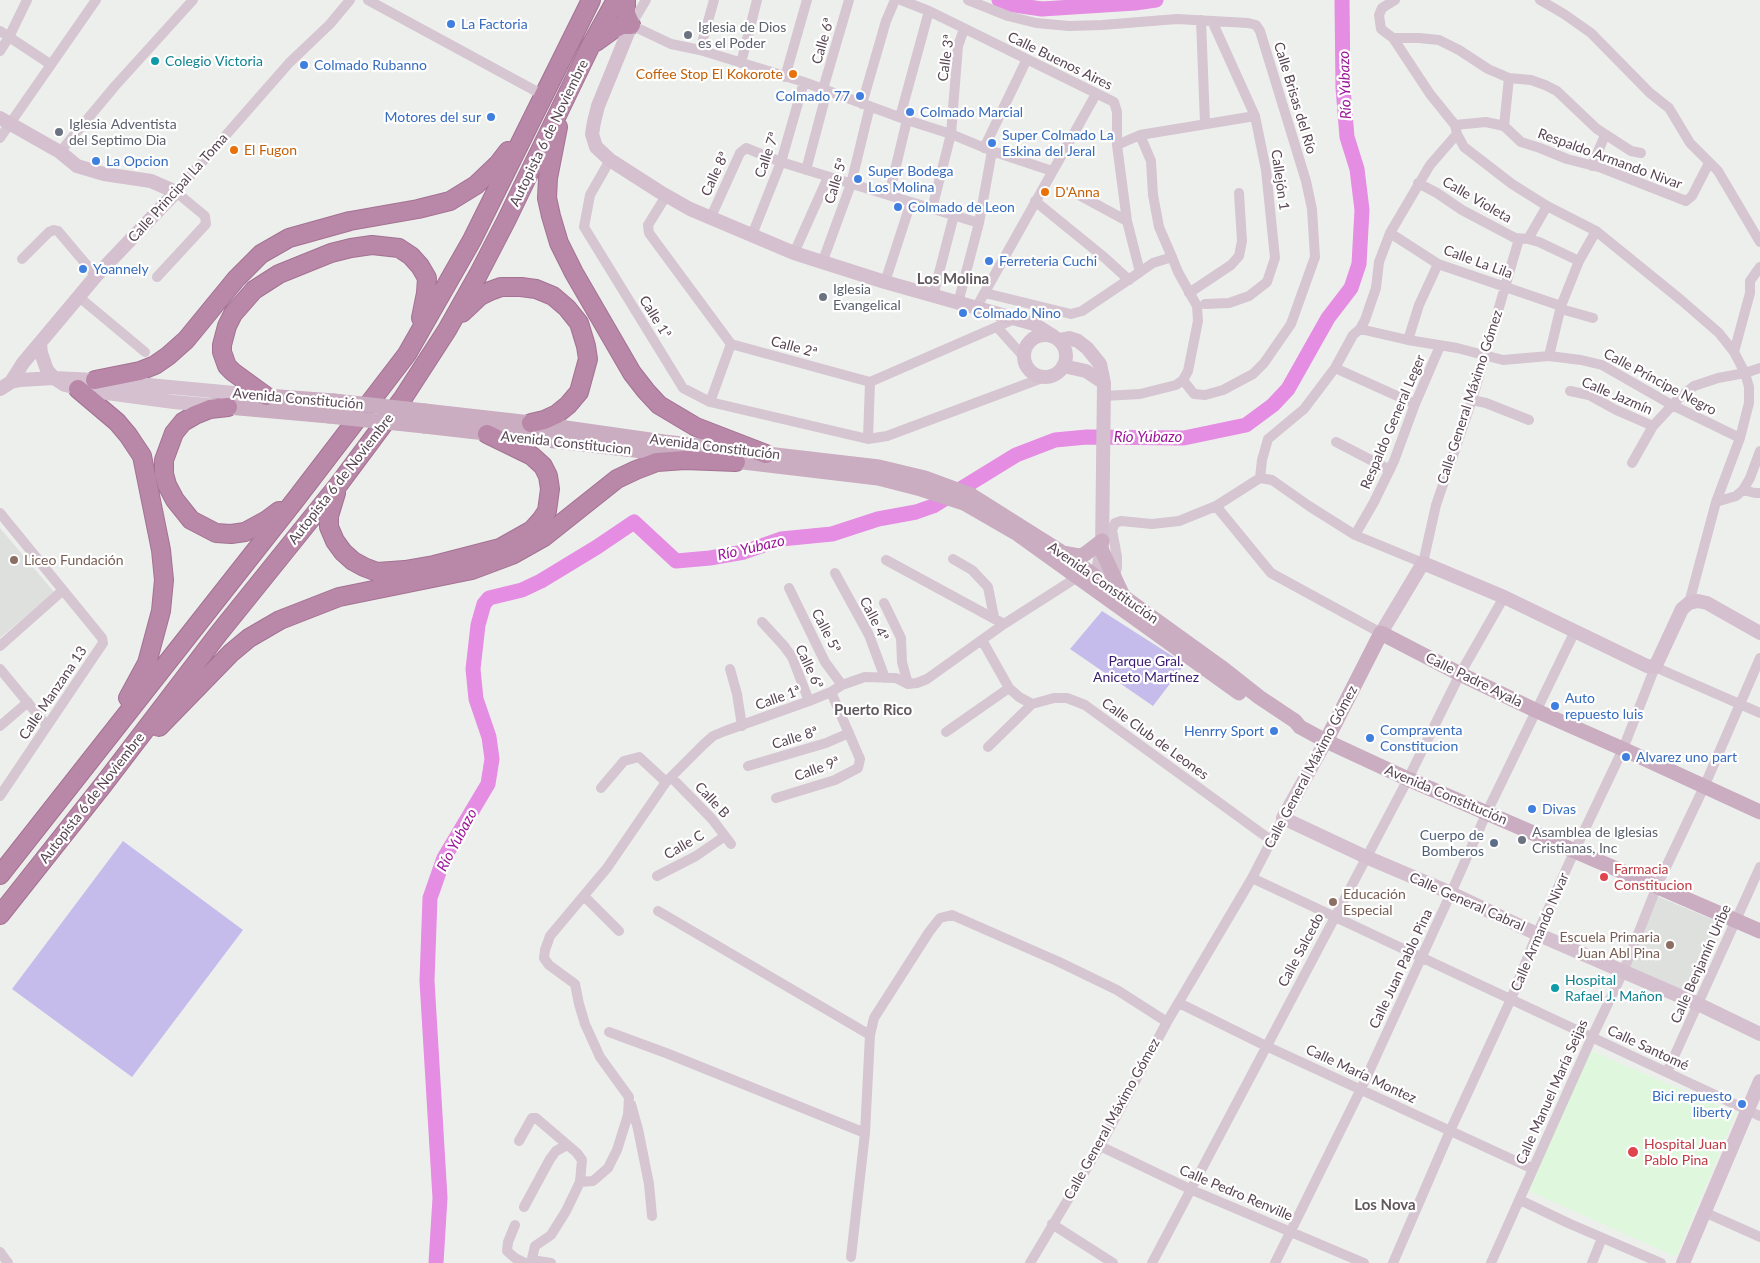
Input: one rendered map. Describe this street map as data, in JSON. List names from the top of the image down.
{
  "streets": {
    "highway": ["Autopista 6 de Noviembre"],
    "main road": [
      "Calle General Máximo Gómez",
      "Avenida Constitución",
      "Avenida Constitucion",
      "Calle Padre Ayala"
    ],
    "street": [
      "Calle 6ª",
      "Calle 3ª",
      "Calle Buenos Aires",
      "Calle Brisas del Río",
      "Calle 7ª",
      "Respaldo Armando Nivar",
      "Calle 8ª",
      "Callejón 1",
      "Calle 5ª",
      "Calle Principal La Toma",
      "Calle Violeta",
      "Calle La Lila",
      "Calle 1ª",
      "Calle 2ª",
      "Calle Príncipe Negro",
      "Calle Jazmín",
      "Respaldo General Leger",
      "Calle 4ª",
      "Calle Manzana 13",
      "Calle Club de Leones",
      "Calle 9ª",
      "Calle B",
      "Calle C",
      "Calle General Cabral",
      "Calle Armando Nivar",
      "Calle Salcedo",
      "Calle Benjamín Uribe",
      "Calle Juan Pablo Pina",
      "Calle Santomé",
      "Calle María Montez",
      "Calle Manuel María Seijas",
      "Calle Pedro Renville"
    ]
  },
  "crossings": [
    ["Calle 6ª", "Calle 1ª"],
    ["Calle 3ª", "Calle Buenos Aires"],
    ["Calle Brisas del Río", "Callejón 1"],
    ["Calle 7ª", "Calle 8ª"],
    ["Calle 8ª", "Calle 9ª"],
    ["Calle 5ª", "Calle 1ª"],
    ["Calle Principal La Toma", "Avenida Constitución"],
    ["Calle Violeta", "Calle General Máximo Gómez"],
    ["Calle La Lila", "Calle General Máximo Gómez"],
    ["Calle 1ª", "Calle 4ª"],
    ["Calle 1ª", "Calle B"],
    ["Calle Príncipe Negro", "Calle General Máximo Gómez"],
    ["Calle Príncipe Negro", "Respaldo General Leger"],
    ["Calle General Máximo Gómez", "Avenida Constitución"],
    ["Calle General Máximo Gómez", "Calle Padre Ayala"],
    ["Calle General Máximo Gómez", "Calle Club de Leones"],
    ["Calle General Máximo Gómez", "Calle General Cabral"],
    ["Calle General Máximo Gómez", "Calle Santomé"],
    ["Calle General Máximo Gómez", "Calle María Montez"],
    ["Calle General Máximo Gómez", "Calle Pedro Renville"],
    ["Avenida Constitución", "Avenida Constitucion"],
    ["Avenida Constitución", "Calle Armando Nivar"],
    ["Avenida Constitución", "Calle Salcedo"],
    ["Avenida Constitución", "Calle Benjamín Uribe"],
    ["Avenida Constitución", "Calle Juan Pablo Pina"],
    ["Avenida Constitución", "Calle Manuel María Seijas"],
    ["Calle Padre Ayala", "Calle Armando Nivar"],
    ["Calle Padre Ayala", "Calle Salcedo"],
    ["Calle Padre Ayala", "Calle Juan Pablo Pina"],
    ["Calle Padre Ayala", "Calle Manuel María Seijas"],
    ["Calle B", "Calle C"],
    ["Calle General Cabral", "Calle Armando Nivar"],
    ["Calle General Cabral", "Calle Salcedo"],
    ["Calle General Cabral", "Calle Benjamín Uribe"],
    ["Calle General Cabral", "Calle Juan Pablo Pina"],
    ["Calle General Cabral", "Calle Manuel María Seijas"],
    ["Calle Armando Nivar", "Calle Santomé"],
    ["Calle Armando Nivar", "Calle María Montez"],
    ["Calle Salcedo", "Calle Santomé"],
    ["Calle Salcedo", "Calle María Montez"],
    ["Calle Salcedo", "Calle Pedro Renville"],
    ["Calle Benjamín Uribe", "Calle Santomé"],
    ["Calle Juan Pablo Pina", "Calle Santomé"],
    ["Calle Juan Pablo Pina", "Calle María Montez"],
    ["Calle Juan Pablo Pina", "Calle Pedro Renville"],
    ["Calle Santomé", "Calle Manuel María Seijas"],
    ["Calle María Montez", "Calle Manuel María Seijas"]
  ],
  "districts": ["Los Molina", "Puerto Rico", "Los Nova"],
  "water": ["Río Yubazo"],
  "parks": ["Parque Gral. Aniceto Martínez"],
  "places": [
    "La Factoria",
    "Iglesia de Dios es el Poder",
    "Colegio Victoria",
    "Colmado Rubanno",
    "Coffee Stop El Kokorote",
    "Colmado 77",
    "Colmado Marcial",
    "Motores del sur",
    "Iglesia Adventista del Septimo Dia",
    "Super Colmado La Eskina del Jeral",
    "El Fugon",
    "La Opcion",
    "Super Bodega Los Molina",
    "D'Anna",
    "Colmado de Leon",
    "Ferreteria Cuchi",
    "Yoannely",
    "Iglesia Evangelical",
    "Colmado Nino",
    "Liceo Fundación",
    "Auto repuesto luis",
    "Henrry Sport",
    "Compraventa Constitucion",
    "Alvarez uno part",
    "Divas",
    "Asamblea de Iglesias Cristianas, Inc",
    "Cuerpo de Bomberos",
    "Farmacia Constitucion",
    "Educación Especial",
    "Escuela Primaria Juan Abl Pina",
    "Hospital Rafael J. Mañon",
    "Bici repuesto liberty",
    "Hospital Juan Pablo Pina"
  ]
}
